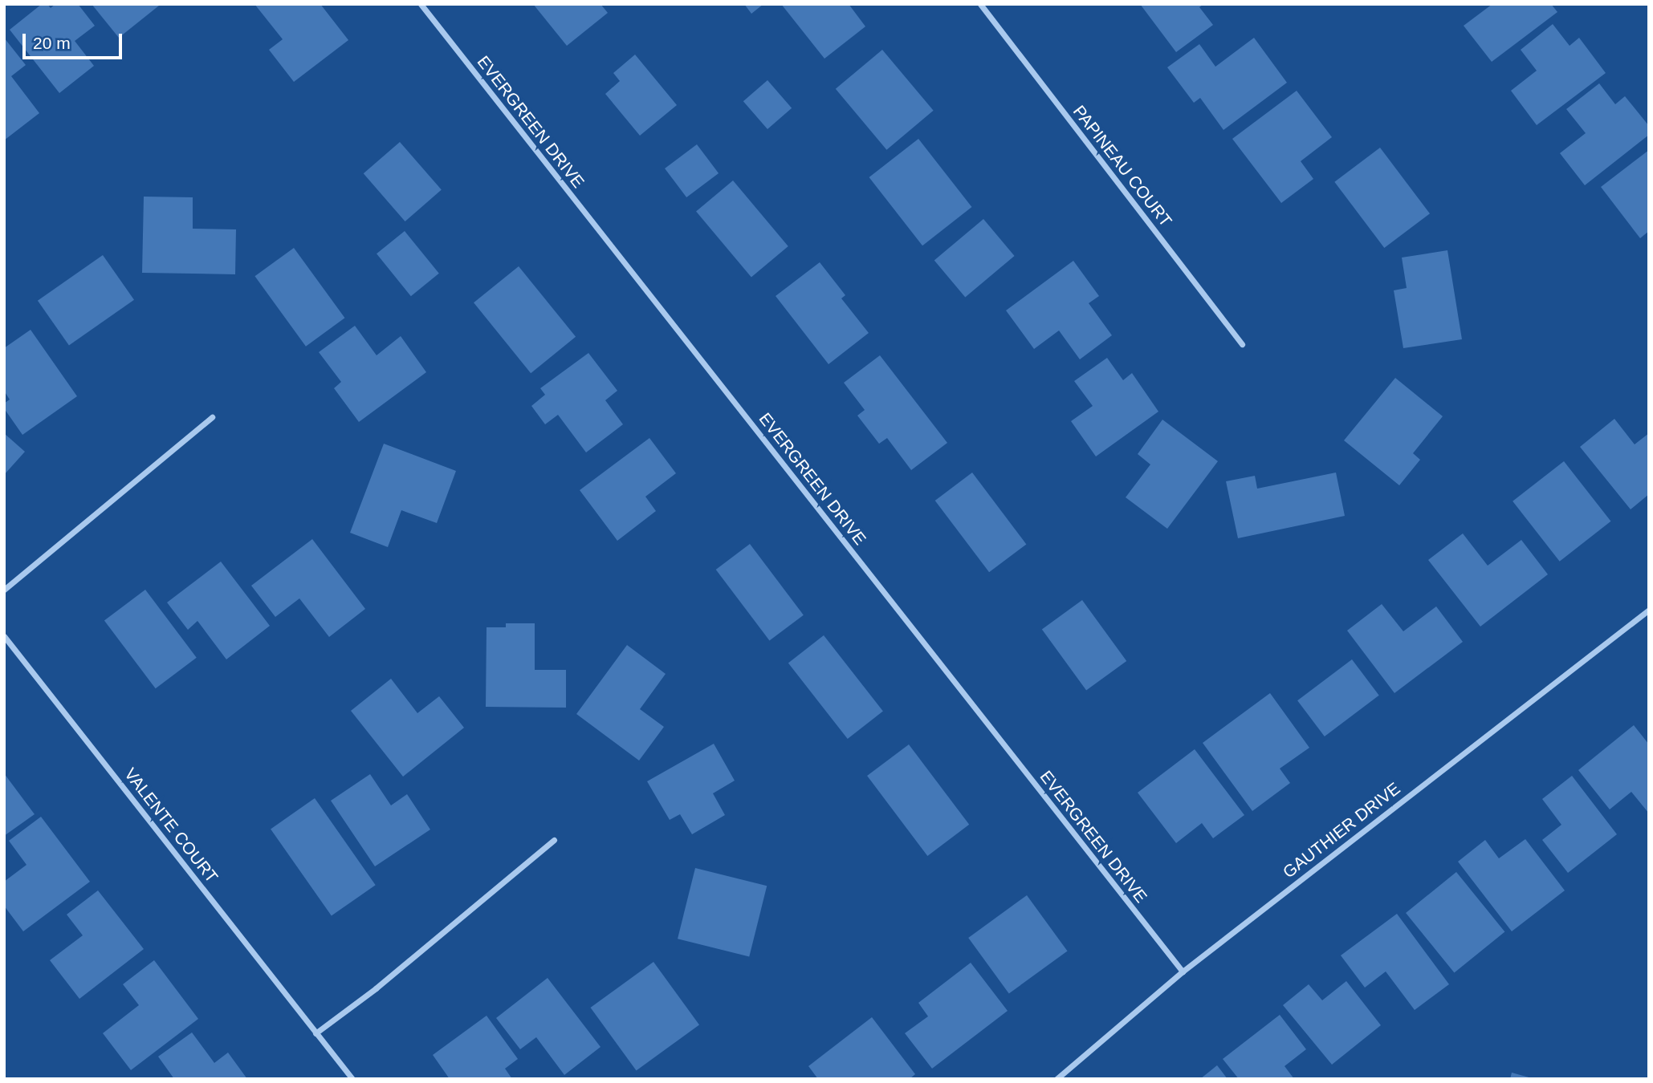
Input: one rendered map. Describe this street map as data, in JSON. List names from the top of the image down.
{
  "streets": {
    "street": [
      "EVERGREEN DRIVE",
      "PAPINEAU COURT",
      "VALENTE COURT",
      "GAUTHIER DRIVE"
    ]
  },
  "crossings": [
    ["EVERGREEN DRIVE", "GAUTHIER DRIVE"]
  ],
  "scale_bar": "20 m"
}
